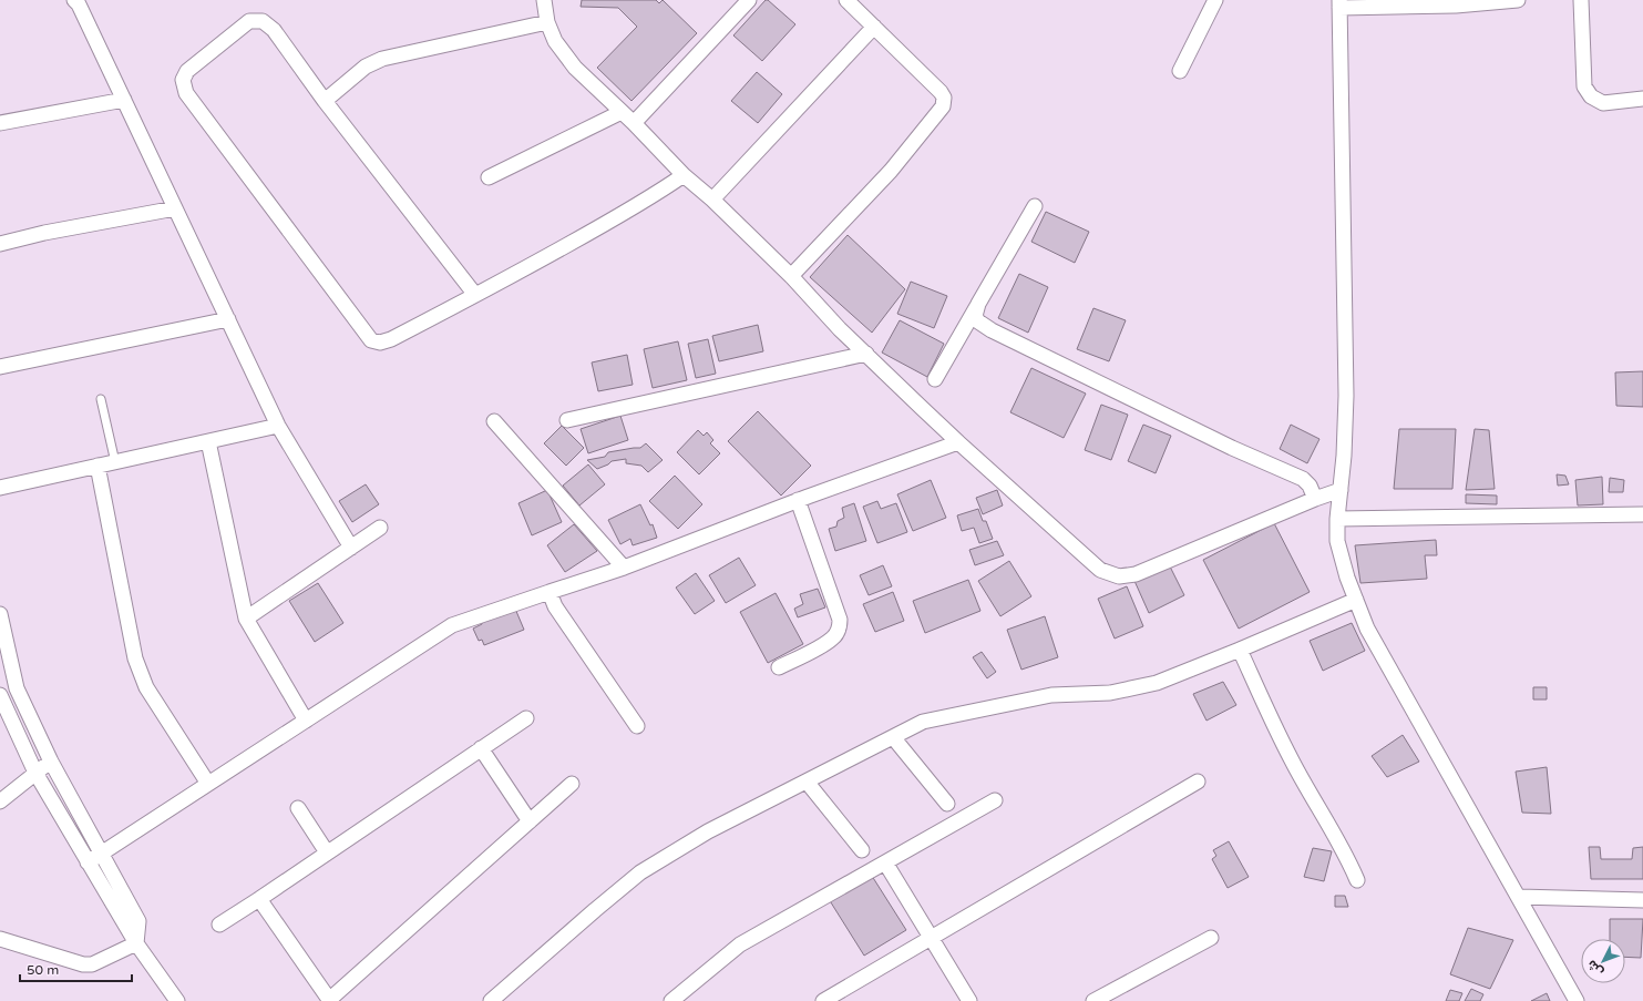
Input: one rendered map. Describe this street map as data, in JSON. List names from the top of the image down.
{
  "scale_bar": "50 m",
  "north": "bottom left"
}
